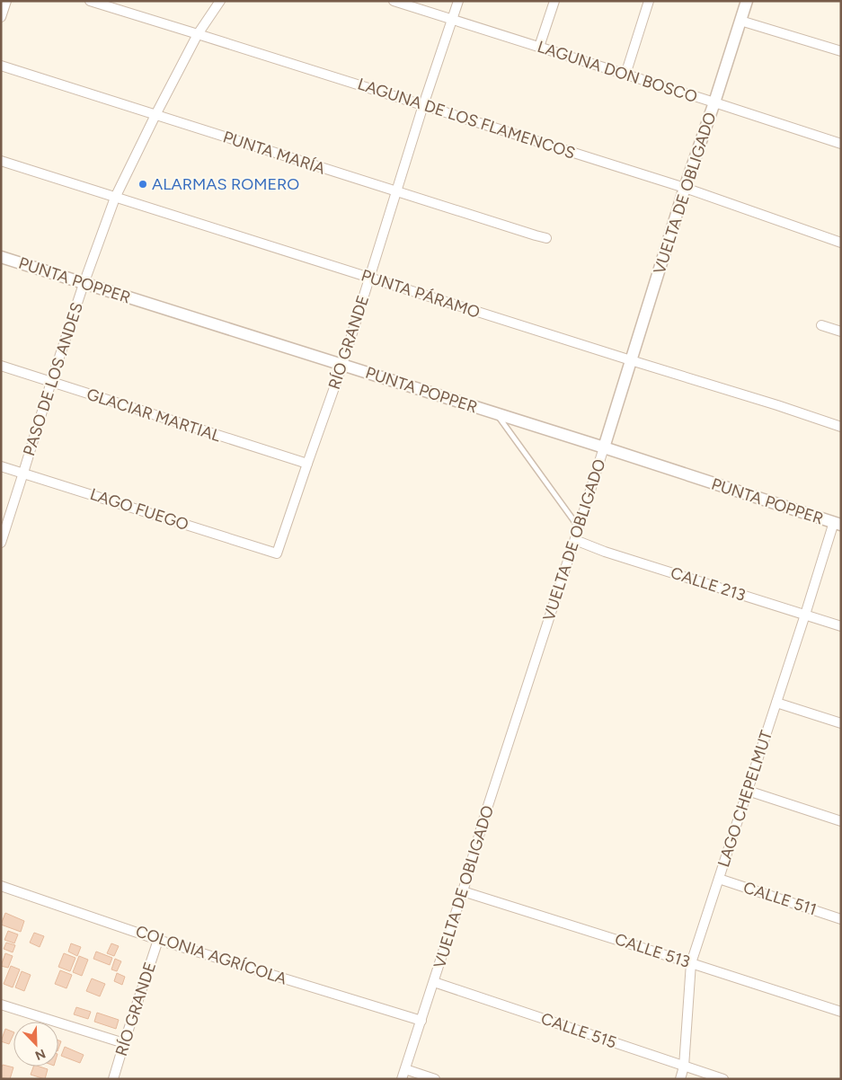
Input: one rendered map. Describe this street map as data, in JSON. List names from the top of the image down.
{
  "streets": {
    "street": [
      "LAGUNA DON BOSCO",
      "LAGUNA DE LOS FLAMENCOS",
      "PUNTA MARÍA",
      "VUELTA DE OBLIGADO",
      "PUNTA POPPER",
      "PUNTA PÁRAMO",
      "RÍO GRANDE",
      "PASO DE LOS ANDES",
      "GLACIAR MARTIAL",
      "LAGO FUEGO",
      "CALLE 213",
      "LAGO CHEPELMUT",
      "CALLE 511",
      "CALLE 513",
      "COLONIA AGRÍCOLA",
      "CALLE 515"
    ]
  },
  "crossings": [
    ["LAGUNA DON BOSCO", "VUELTA DE OBLIGADO"],
    ["LAGUNA DON BOSCO", "RÍO GRANDE"],
    ["LAGUNA DE LOS FLAMENCOS", "VUELTA DE OBLIGADO"],
    ["LAGUNA DE LOS FLAMENCOS", "RÍO GRANDE"],
    ["LAGUNA DE LOS FLAMENCOS", "PASO DE LOS ANDES"],
    ["PUNTA MARÍA", "RÍO GRANDE"],
    ["PUNTA MARÍA", "PASO DE LOS ANDES"],
    ["VUELTA DE OBLIGADO", "PUNTA POPPER"],
    ["VUELTA DE OBLIGADO", "PUNTA PÁRAMO"],
    ["VUELTA DE OBLIGADO", "CALLE 213"],
    ["VUELTA DE OBLIGADO", "CALLE 513"],
    ["VUELTA DE OBLIGADO", "COLONIA AGRÍCOLA"],
    ["VUELTA DE OBLIGADO", "CALLE 515"],
    ["PUNTA POPPER", "RÍO GRANDE"],
    ["PUNTA POPPER", "PASO DE LOS ANDES"],
    ["PUNTA POPPER", "LAGO CHEPELMUT"],
    ["PUNTA PÁRAMO", "RÍO GRANDE"],
    ["PUNTA PÁRAMO", "PASO DE LOS ANDES"],
    ["RÍO GRANDE", "GLACIAR MARTIAL"],
    ["RÍO GRANDE", "LAGO FUEGO"],
    ["RÍO GRANDE", "COLONIA AGRÍCOLA"],
    ["PASO DE LOS ANDES", "GLACIAR MARTIAL"],
    ["PASO DE LOS ANDES", "LAGO FUEGO"],
    ["CALLE 213", "LAGO CHEPELMUT"],
    ["LAGO CHEPELMUT", "CALLE 511"],
    ["LAGO CHEPELMUT", "CALLE 513"],
    ["LAGO CHEPELMUT", "CALLE 515"]
  ],
  "places": ["ALARMAS ROMERO"],
  "north": "bottom right"
}
